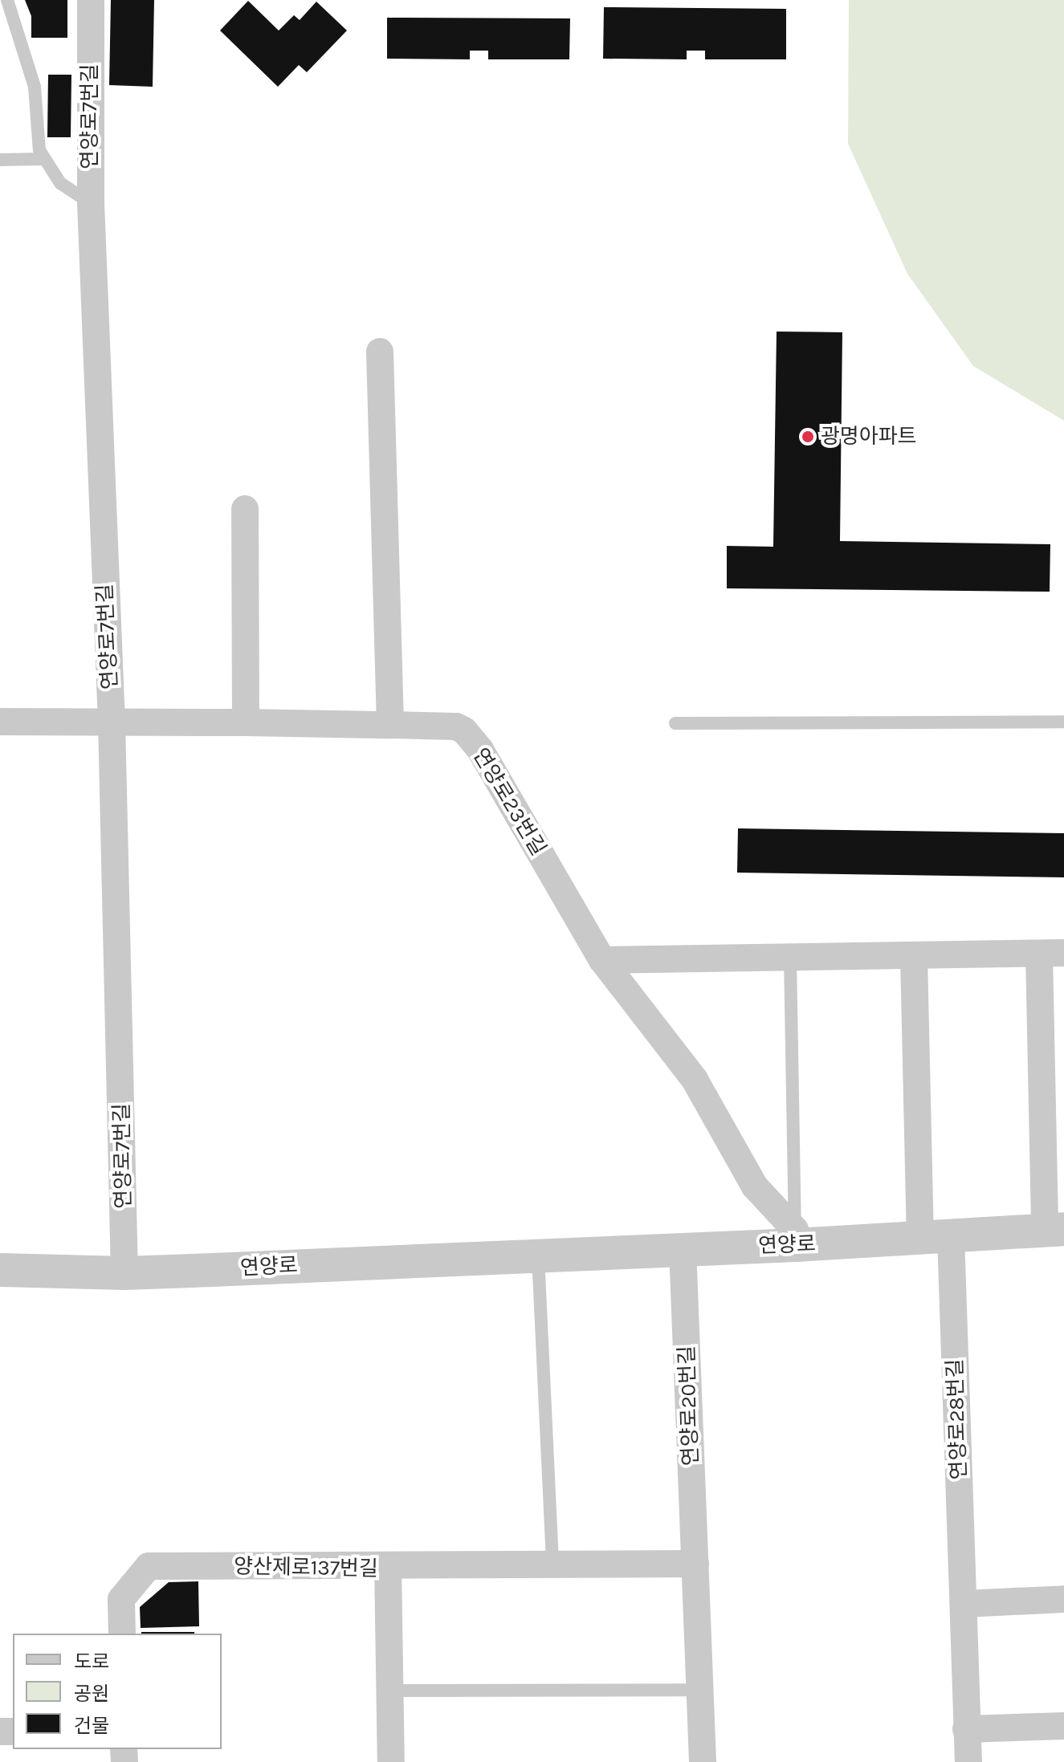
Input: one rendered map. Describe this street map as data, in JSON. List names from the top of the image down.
{
  "streets": {
    "street": [
      "연양로7번길",
      "연양로23번길",
      "연양로",
      "연양로20번길",
      "연양로28번길",
      "양산제로137번길"
    ]
  },
  "crossings": [
    ["연양로7번길", "연양로23번길"],
    ["연양로7번길", "연양로"],
    ["연양로23번길", "연양로"],
    ["연양로", "연양로20번길"],
    ["연양로", "연양로28번길"]
  ],
  "places": ["광명아파트"],
  "legend": ["도로", "공원", "건물"]
}
